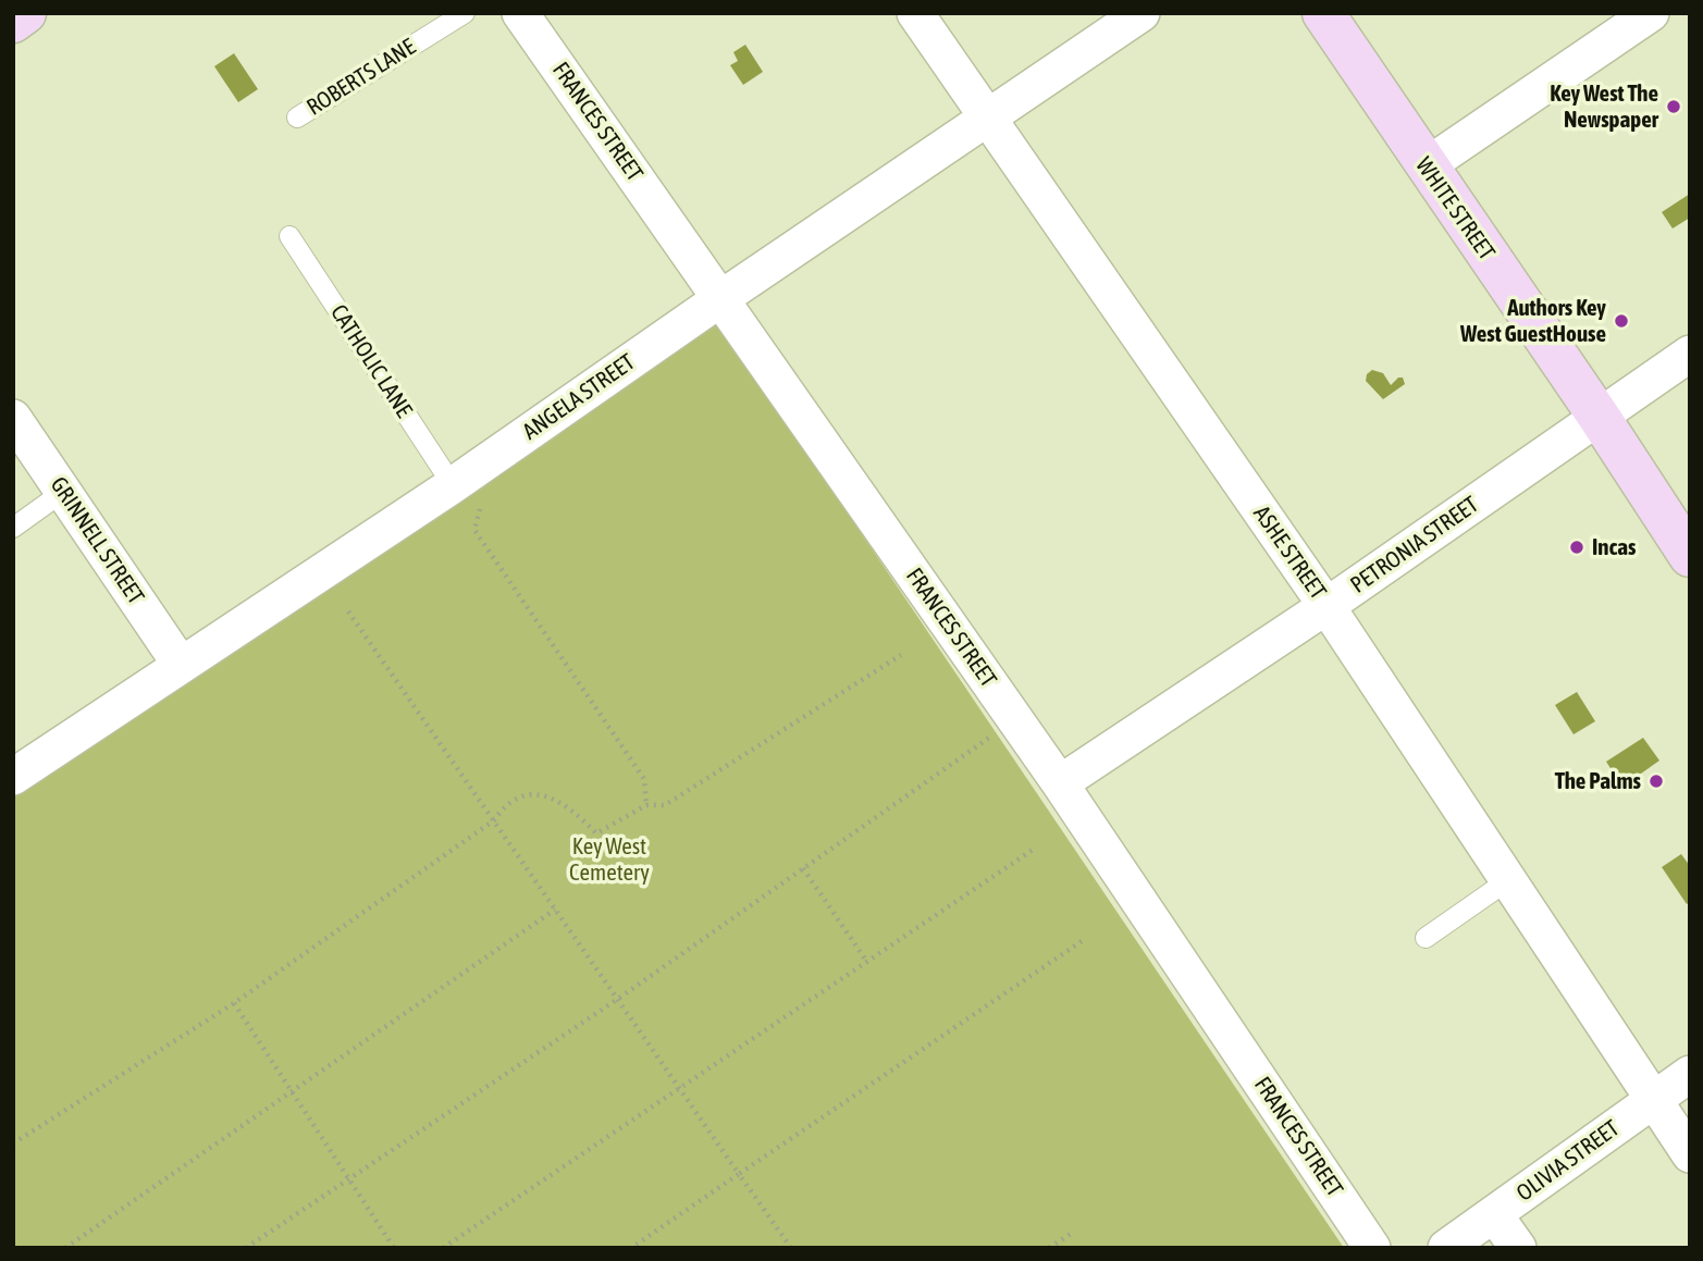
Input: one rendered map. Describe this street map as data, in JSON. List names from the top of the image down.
{
  "streets": {
    "street": [
      "FRANCES STREET",
      "WHITE STREET",
      "ANGELA STREET",
      "GRINNELL STREET",
      "PETRONIA STREET",
      "ASHE STREET",
      "OLIVIA STREET"
    ],
    "lane": ["ROBERTS LANE", "CATHOLIC LANE"]
  },
  "crossings": [
    ["FRANCES STREET", "ANGELA STREET"],
    ["FRANCES STREET", "PETRONIA STREET"],
    ["WHITE STREET", "PETRONIA STREET"],
    ["CATHOLIC LANE", "ANGELA STREET"],
    ["ANGELA STREET", "GRINNELL STREET"],
    ["ANGELA STREET", "ASHE STREET"],
    ["PETRONIA STREET", "ASHE STREET"],
    ["ASHE STREET", "OLIVIA STREET"]
  ],
  "parks": ["Key West Cemetery"],
  "places": [
    "Key West The Newspaper",
    "Authors Key West GuestHouse",
    "Incas",
    "The Palms"
  ]
}
